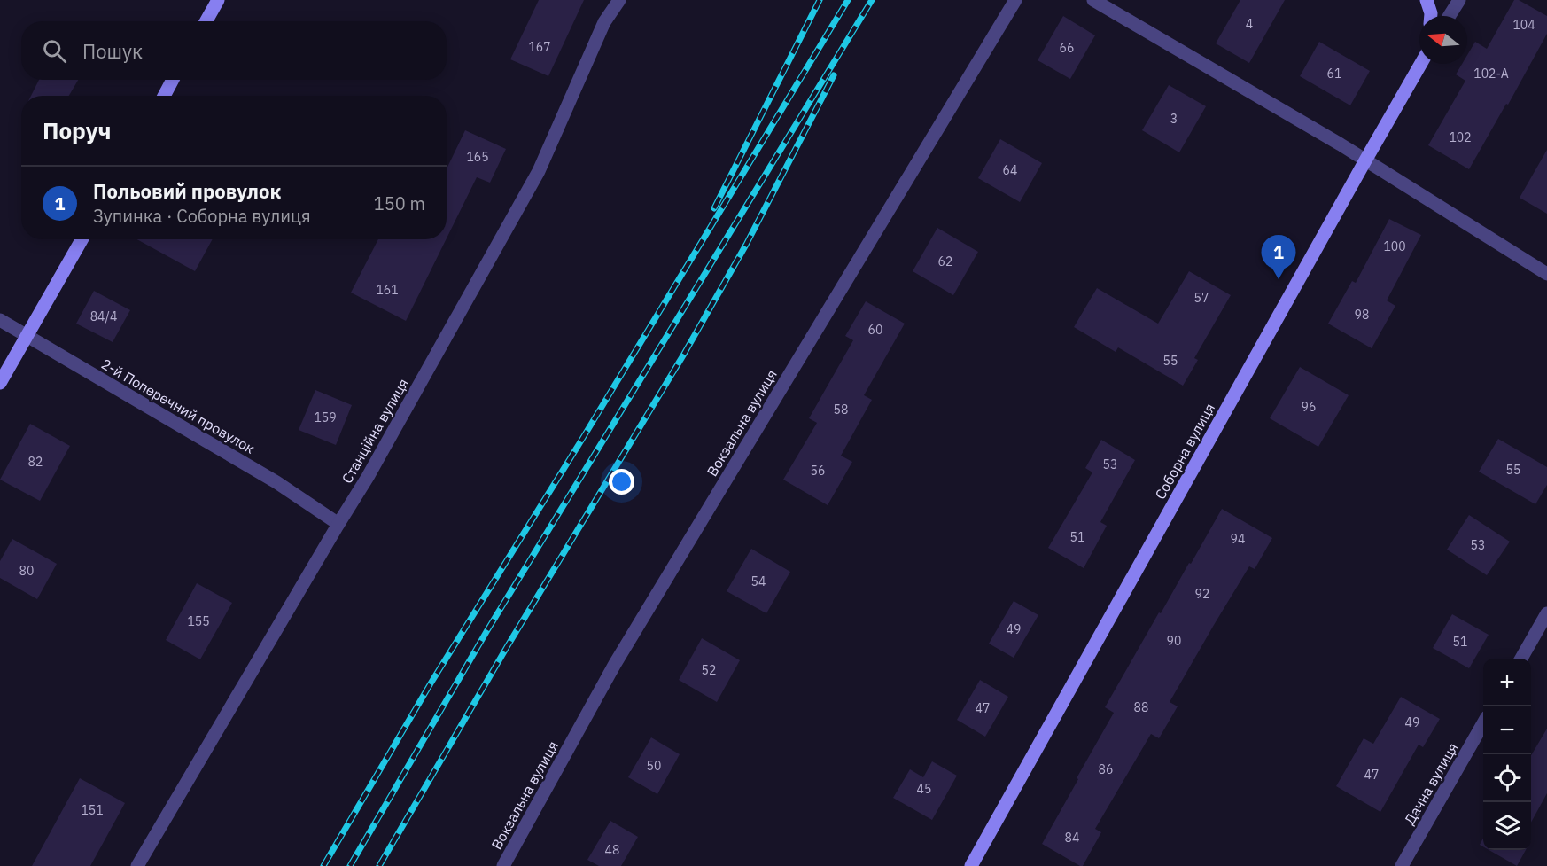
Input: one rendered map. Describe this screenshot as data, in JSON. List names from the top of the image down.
{
  "streets": {
    "street": [
      "2-й Поперечний провулок",
      "Вокзальна вулиця",
      "Станційна вулиця",
      "Соборна вулиця",
      "Дачна вулиця"
    ]
  },
  "crossings": [
    ["2-й Поперечний провулок", "Станційна вулиця"]
  ],
  "house_numbers": [
    "4",
    "104",
    "167",
    "66",
    "61",
    "102-А",
    "3",
    "102",
    "165",
    "64",
    "100",
    "62",
    "161",
    "57",
    "98",
    "84/4",
    "60",
    "55",
    "96",
    "58",
    "159",
    "82",
    "53",
    "55",
    "56",
    "51",
    "94",
    "53",
    "80",
    "54",
    "92",
    "155",
    "49",
    "90",
    "51",
    "52",
    "88",
    "47",
    "49",
    "50",
    "86",
    "47",
    "45",
    "151",
    "84",
    "48"
  ],
  "north": "left",
  "page": {
    "search": "Пошук",
    "heading": "Поруч",
    "list": [
      {
        "mark": "1",
        "name": "Польовий провулок",
        "note": "Зупинка · Соборна вулиця",
        "value": "150 m"
      }
    ],
    "pins": "1",
    "map_buttons": ["+", "−"]
  }
}
